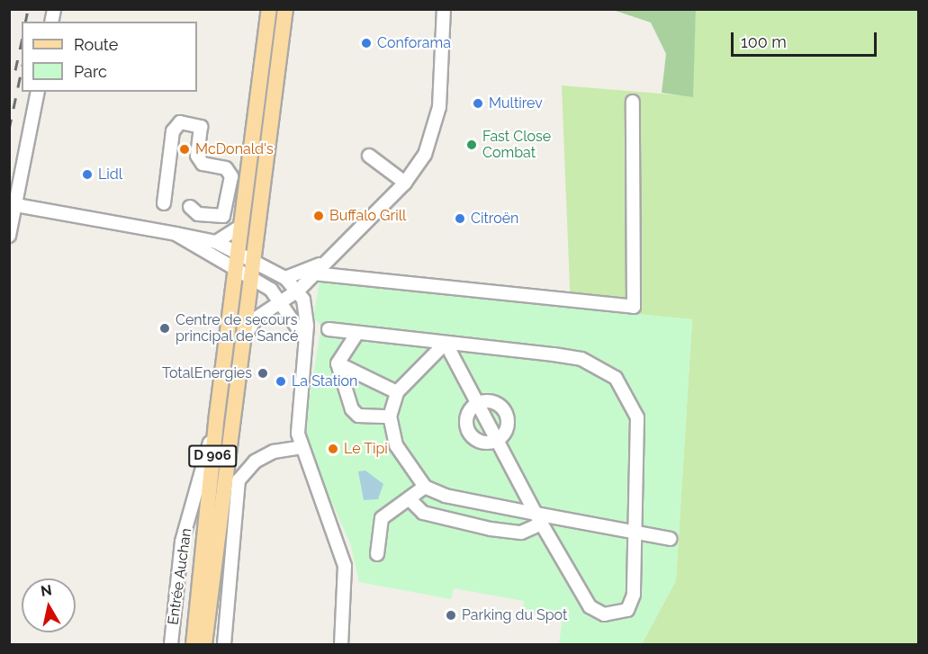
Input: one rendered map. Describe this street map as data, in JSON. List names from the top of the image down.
{
  "streets": {
    "main road": ["D 906"],
    "street": ["Entrée Auchan"]
  },
  "crossings": [
    ["D 906", "Entrée Auchan"]
  ],
  "places": [
    "Conforama",
    "Multirev",
    "Fast Close Combat",
    "McDonald's",
    "Lidl",
    "Buffalo Grill",
    "Citroën",
    "Centre de secours principal de Sancé",
    "TotalEnergies",
    "La Station",
    "Le Tipi",
    "Parking du Spot"
  ],
  "legend": ["Route", "Parc"],
  "scale_bar": "100 m",
  "north": "top"
}
